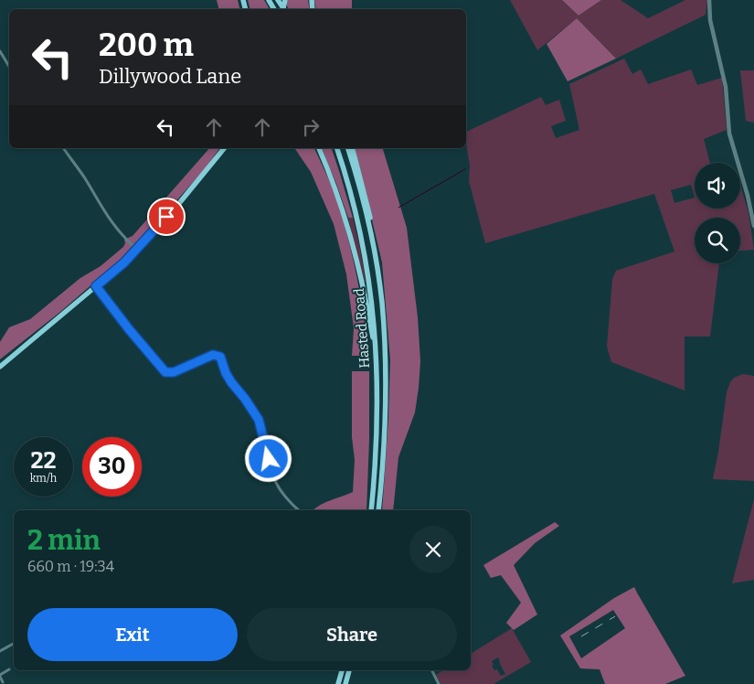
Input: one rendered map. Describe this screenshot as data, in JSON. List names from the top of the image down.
{
  "streets": {
    "main road": ["Hasted Road"]
  },
  "page": {
    "turn": ["200 m", "Dillywood Lane"],
    "speed": "22 km/h",
    "limit": "30",
    "heading": ["2 min", "660 m · 19:34"],
    "buttons": ["Exit", "Share"]
  }
}
